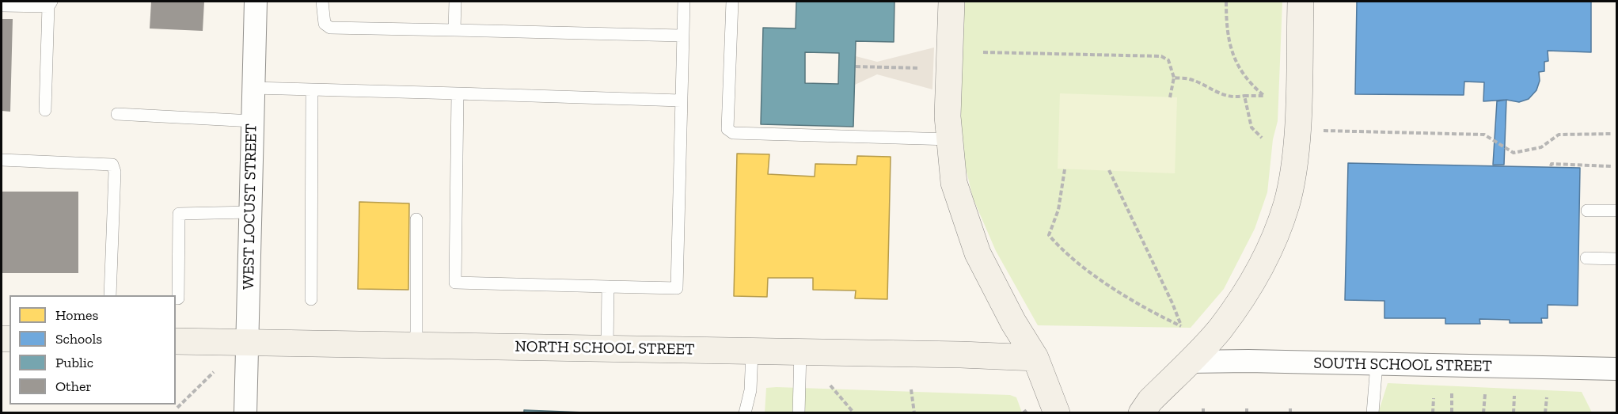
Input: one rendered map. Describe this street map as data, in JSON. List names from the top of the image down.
{
  "streets": {
    "main road": ["NORTH SCHOOL STREET"],
    "street": ["WEST LOCUST STREET", "SOUTH SCHOOL STREET"]
  },
  "crossings": [
    ["WEST LOCUST STREET", "NORTH SCHOOL STREET"]
  ],
  "legend": [
    "Homes",
    "Schools",
    "Public",
    "Other"
  ]
}
